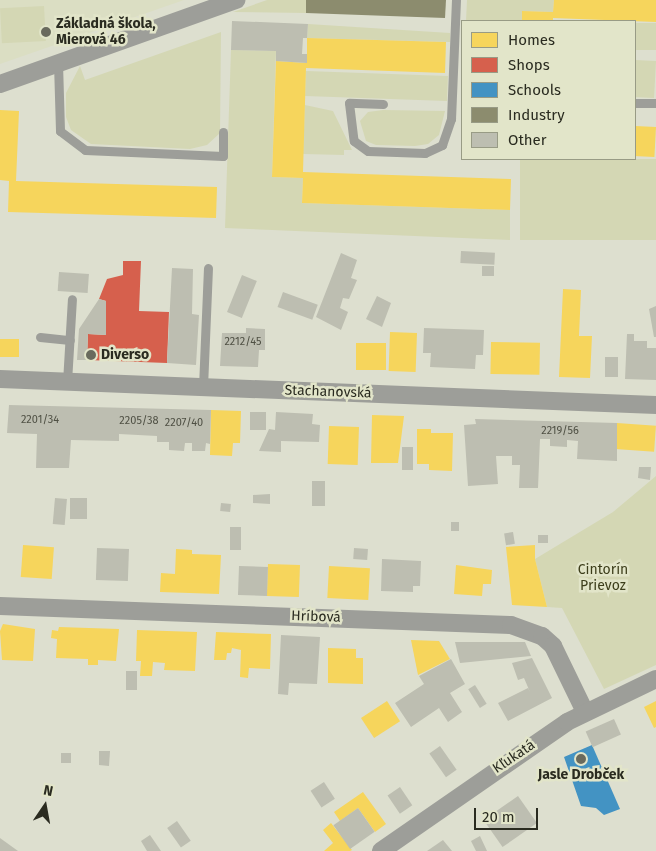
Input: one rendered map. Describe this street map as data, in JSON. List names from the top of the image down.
{
  "streets": {
    "street": ["Stachanovská", "Hríbová", "Kľukatá"]
  },
  "crossings": [
    ["Hríbová", "Kľukatá"]
  ],
  "parks": ["Cintorín Prievoz"],
  "places": ["Základná škola, Mierová 46", "Diverso", "Jasle Drobček"],
  "house_numbers": [
    "2212/45",
    "2201/34",
    "2205/38",
    "2207/40",
    "2219/56"
  ],
  "legend": [
    "Homes",
    "Shops",
    "Schools",
    "Industry",
    "Other"
  ],
  "scale_bar": "20 m",
  "north": "top"
}
